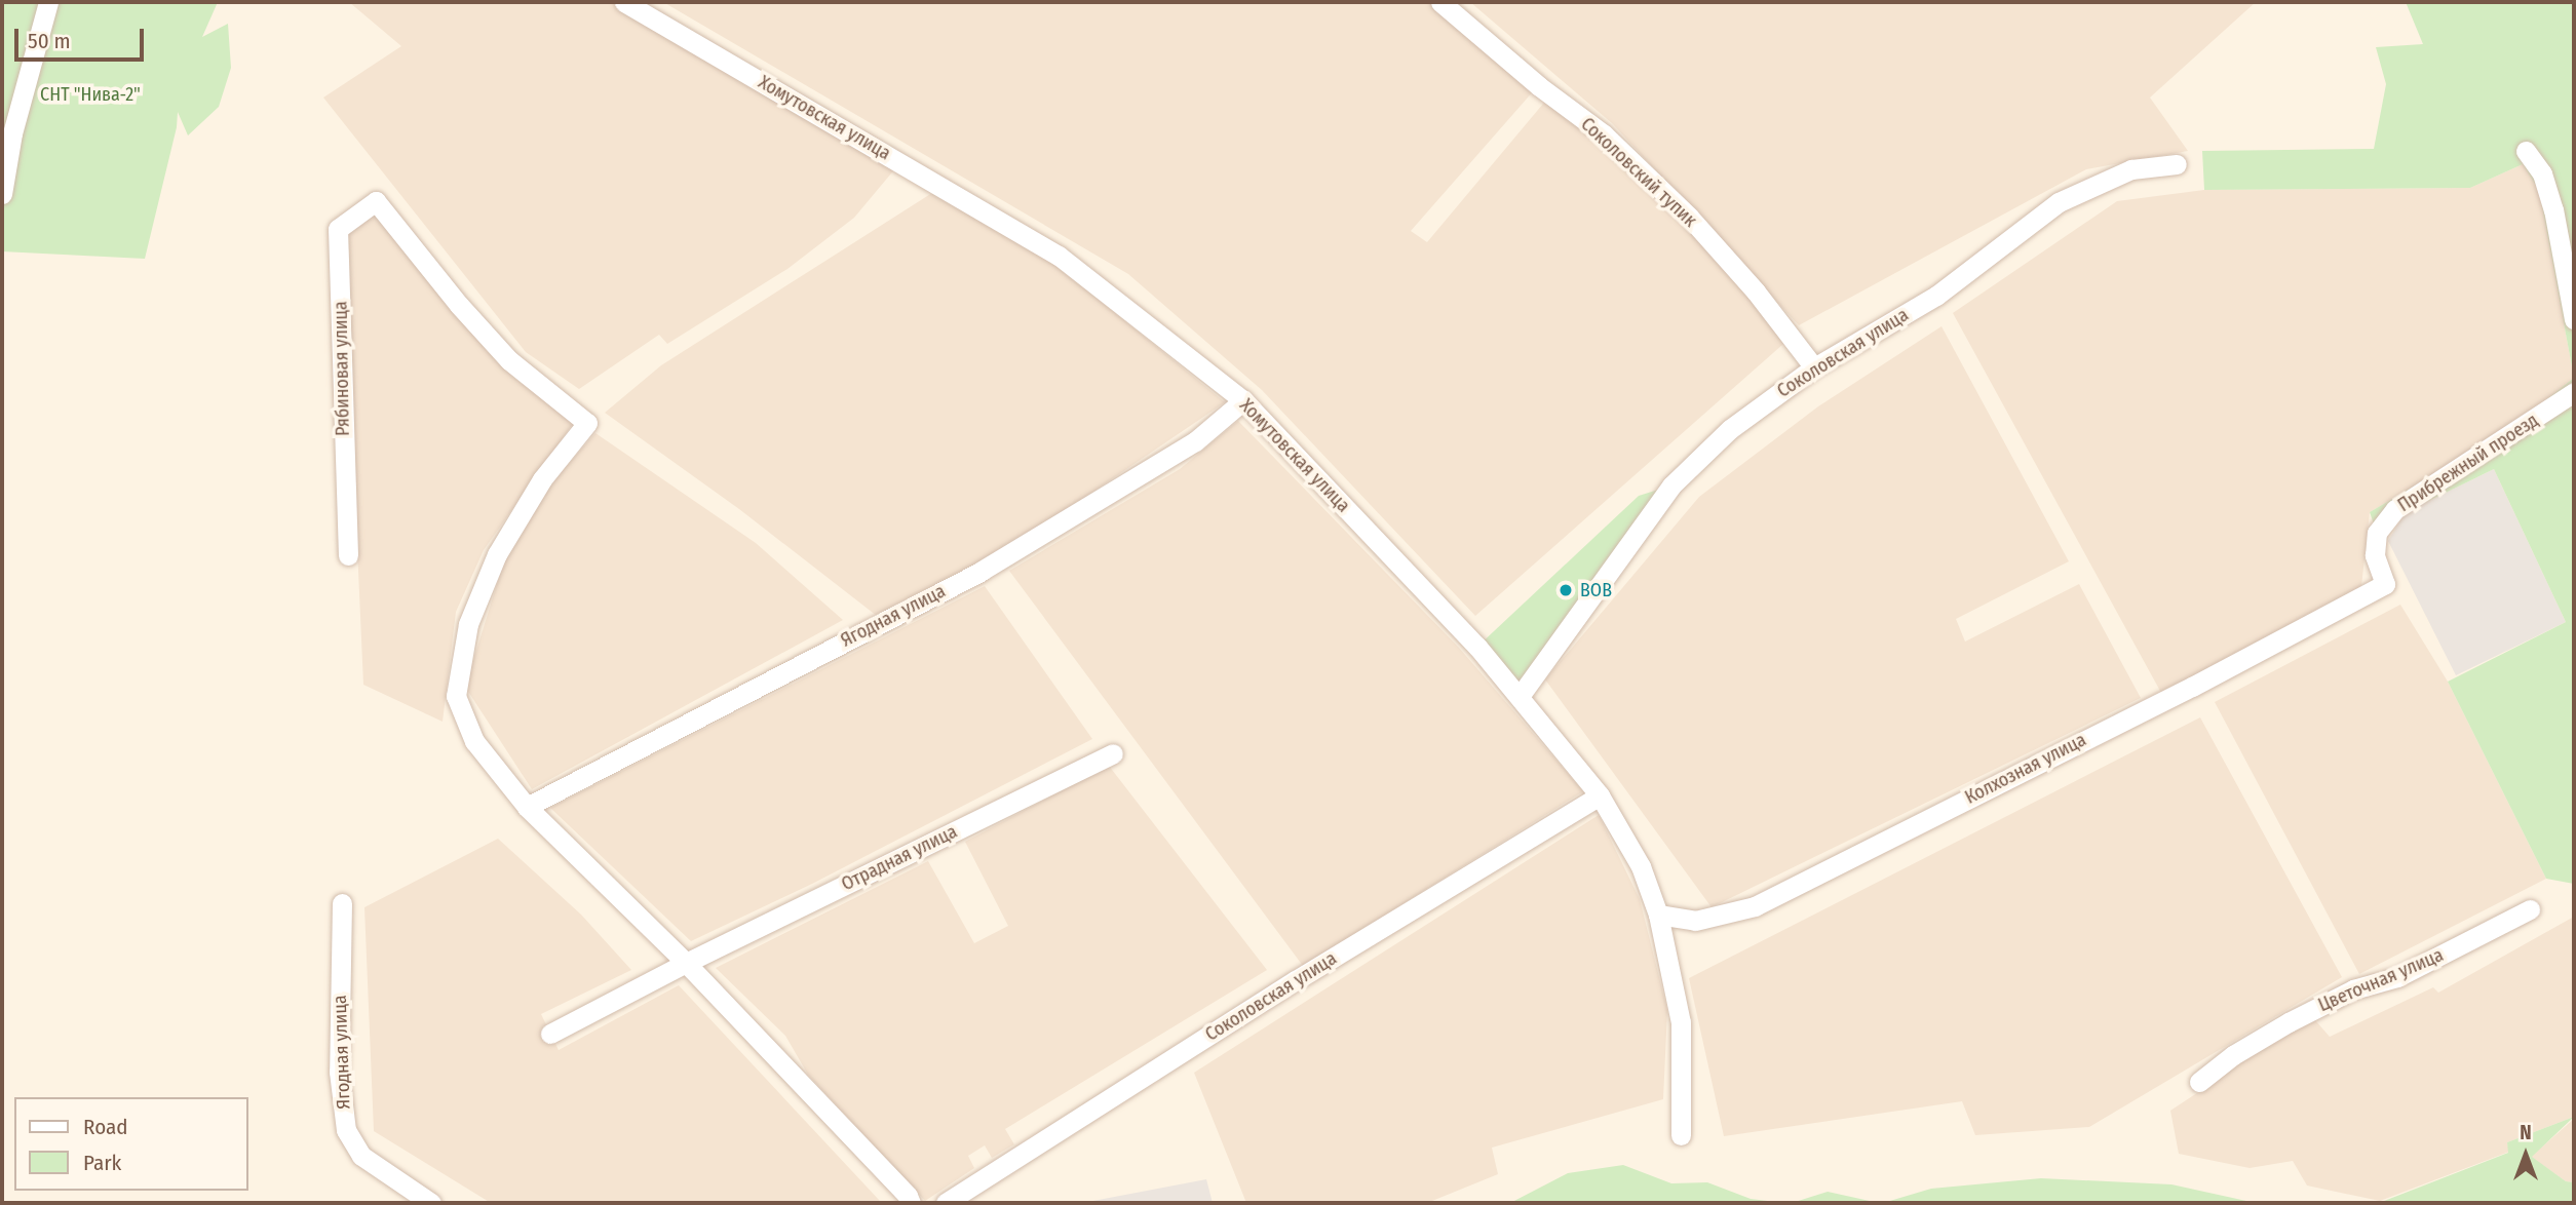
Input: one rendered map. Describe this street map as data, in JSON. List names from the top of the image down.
{
  "streets": {
    "street": [
      "Хомутовская улица",
      "Соколовский тупик",
      "Соколовская улица",
      "Рябиновая улица",
      "Прибрежный проезд",
      "Ягодная улица",
      "Колхозная улица",
      "Отрадная улица",
      "Цветочная улица"
    ]
  },
  "crossings": [
    ["Хомутовская улица", "Соколовская улица"],
    ["Хомутовская улица", "Ягодная улица"],
    ["Хомутовская улица", "Колхозная улица"],
    ["Соколовский тупик", "Соколовская улица"],
    ["Рябиновая улица", "Ягодная улица"],
    ["Прибрежный проезд", "Колхозная улица"]
  ],
  "parks": ["СНТ \"Нива-2\""],
  "places": ["ВОВ"],
  "legend": ["Road", "Park"],
  "scale_bar": "50 m",
  "north": "top"
}
